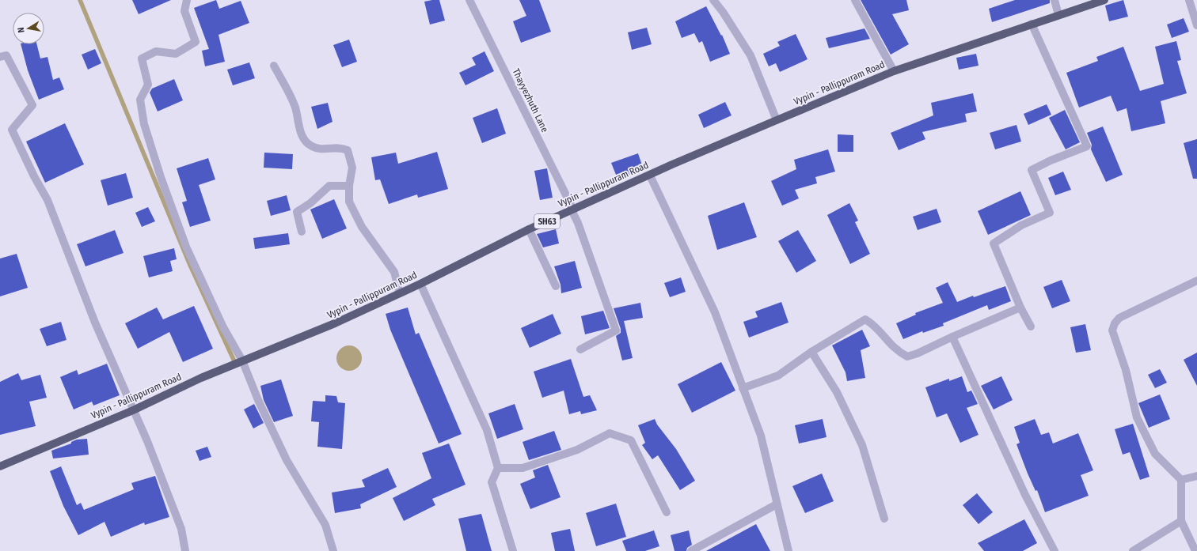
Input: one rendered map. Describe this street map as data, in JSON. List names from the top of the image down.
{
  "streets": {
    "main road": ["Vypin - Pallippuram Road", "SH63"],
    "street": ["Thayyezhuth Lane"]
  },
  "crossings": [
    ["Vypin - Pallippuram Road", "Thayyezhuth Lane"]
  ],
  "north": "left"
}
